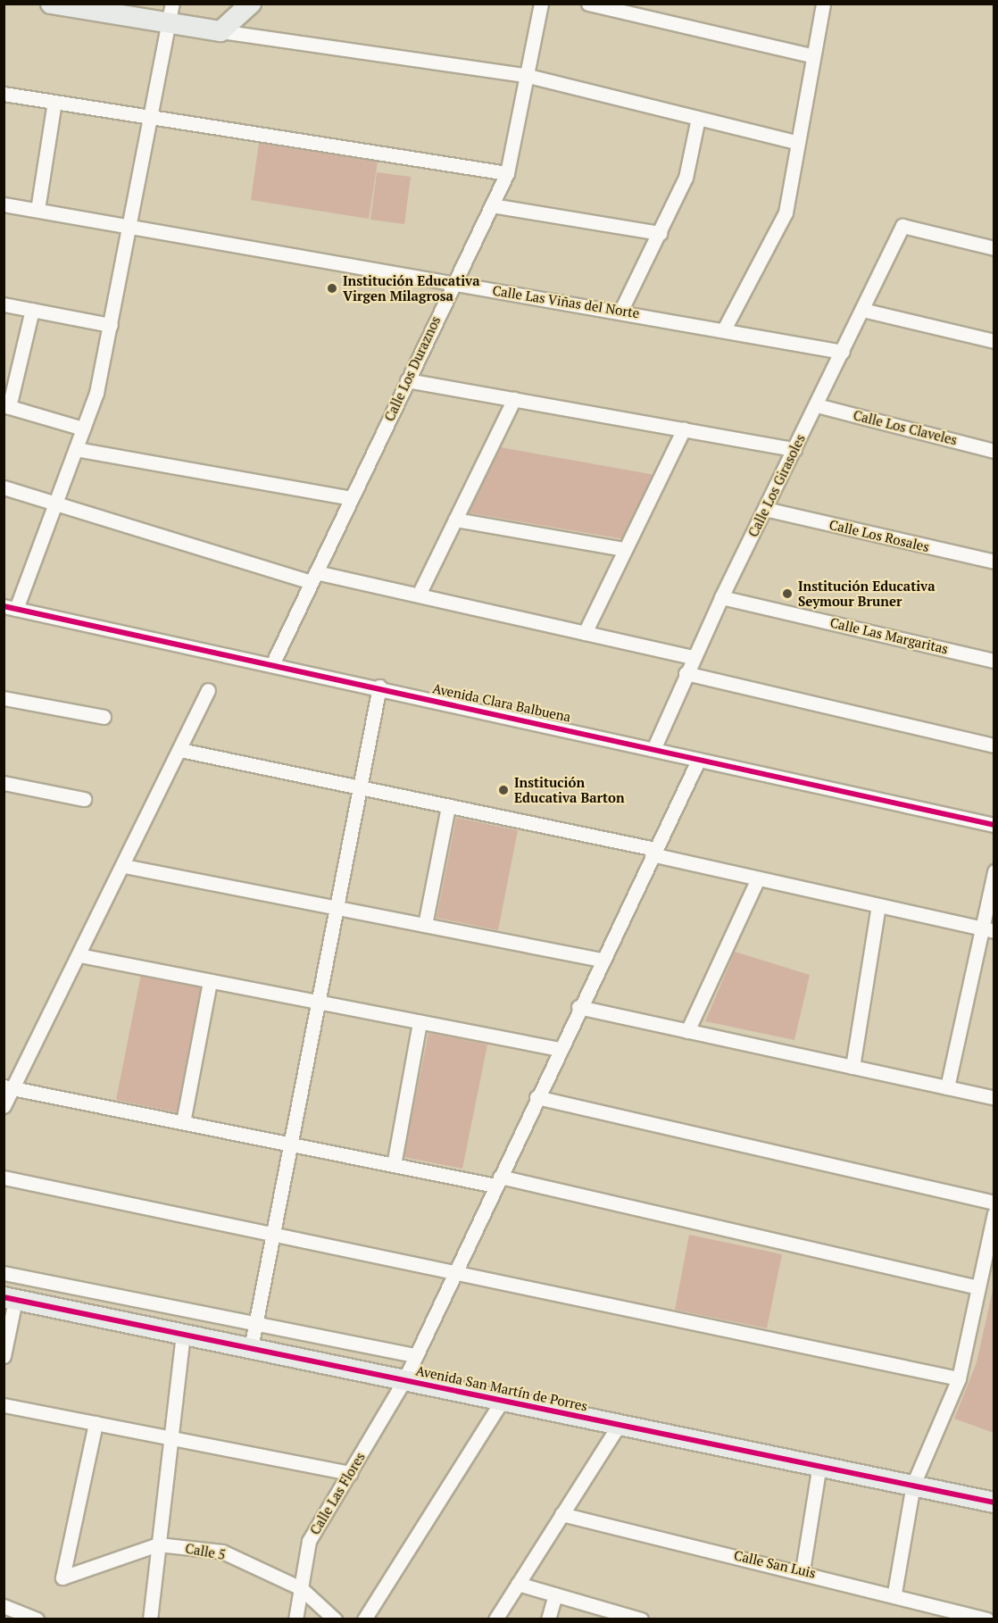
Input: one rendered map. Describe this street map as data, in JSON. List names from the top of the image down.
{
  "streets": {
    "street": [
      "Calle Las Viñas del Norte",
      "Calle Los Duraznos",
      "Calle Los Claveles",
      "Calle Los Girasoles",
      "Calle Los Rosales",
      "Calle Las Margaritas",
      "Avenida Clara Balbuena",
      "Avenida San Martín de Porres",
      "Calle Las Flores",
      "Calle 5",
      "Calle San Luis"
    ]
  },
  "crossings": [
    ["Calle Las Viñas del Norte", "Calle Los Duraznos"],
    ["Calle Las Viñas del Norte", "Calle Los Girasoles"],
    ["Calle Los Duraznos", "Avenida Clara Balbuena"],
    ["Calle Los Claveles", "Calle Los Girasoles"],
    ["Calle Los Girasoles", "Calle Los Rosales"],
    ["Calle Los Girasoles", "Calle Las Margaritas"],
    ["Calle Los Girasoles", "Avenida Clara Balbuena"],
    ["Avenida Clara Balbuena", "Calle Las Flores"],
    ["Avenida San Martín de Porres", "Calle Las Flores"],
    ["Calle Las Flores", "Calle 5"]
  ],
  "places": ["Institución Educativa Virgen Milagrosa", "Institución Educativa Seymour Bruner", "Institución Educativa Barton"]
}
